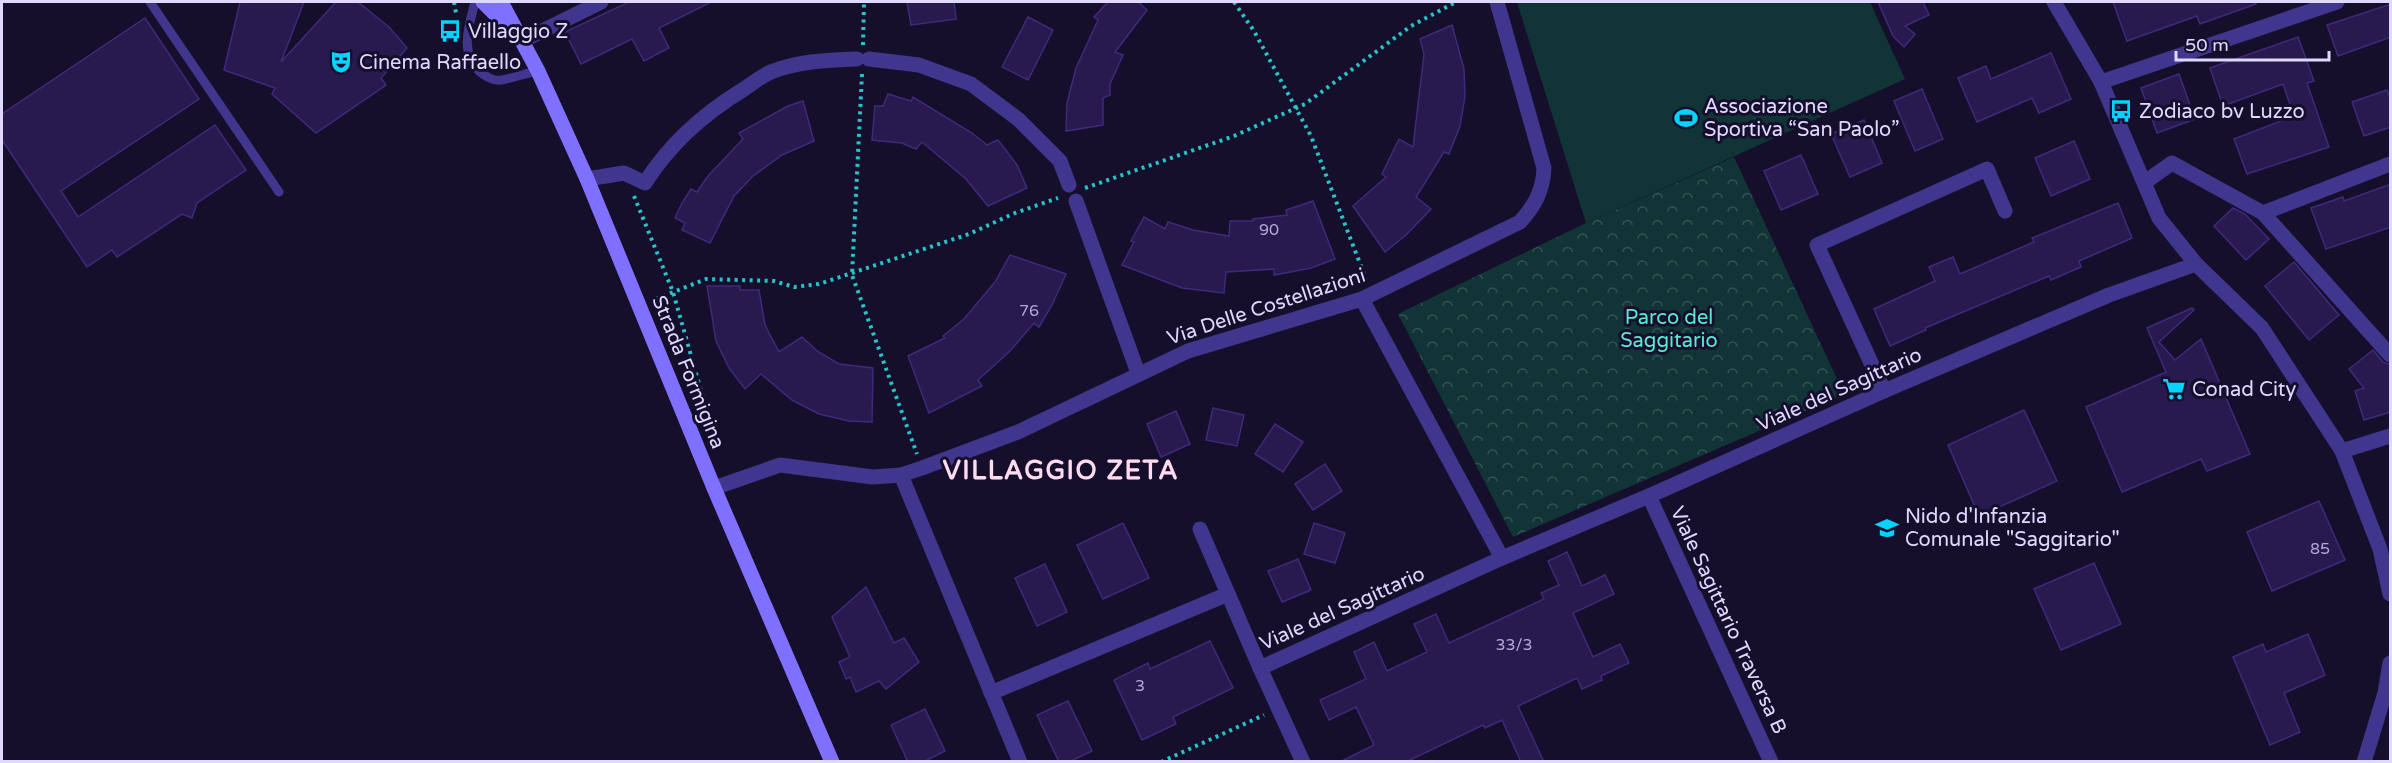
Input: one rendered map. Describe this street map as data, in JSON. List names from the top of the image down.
{
  "streets": {
    "street": [
      "Via Delle Costellazioni",
      "Strada Formigina",
      "Viale del Sagittario",
      "Viale Sagittario Traversa B"
    ]
  },
  "crossings": [
    ["Via Delle Costellazioni", "Strada Formigina"],
    ["Viale del Sagittario", "Viale Sagittario Traversa B"]
  ],
  "districts": ["VILLAGGIO ZETA"],
  "parks": ["Parco del Saggitario"],
  "places": {
    "bus stop": ["Villaggio Z", "Zodiaco bv Luzzo"],
    "theatre": ["Cinema Raffaello"],
    "sports": ["Associazione Sportiva “San Paolo”"],
    "supermarket": ["Conad City"],
    "school or university": ["Nido d'Infanzia Comunale \"Saggitario\""]
  },
  "house_numbers": [
    "90",
    "76",
    "85",
    "33/3",
    "3"
  ],
  "scale_bar": "50 m"
}
